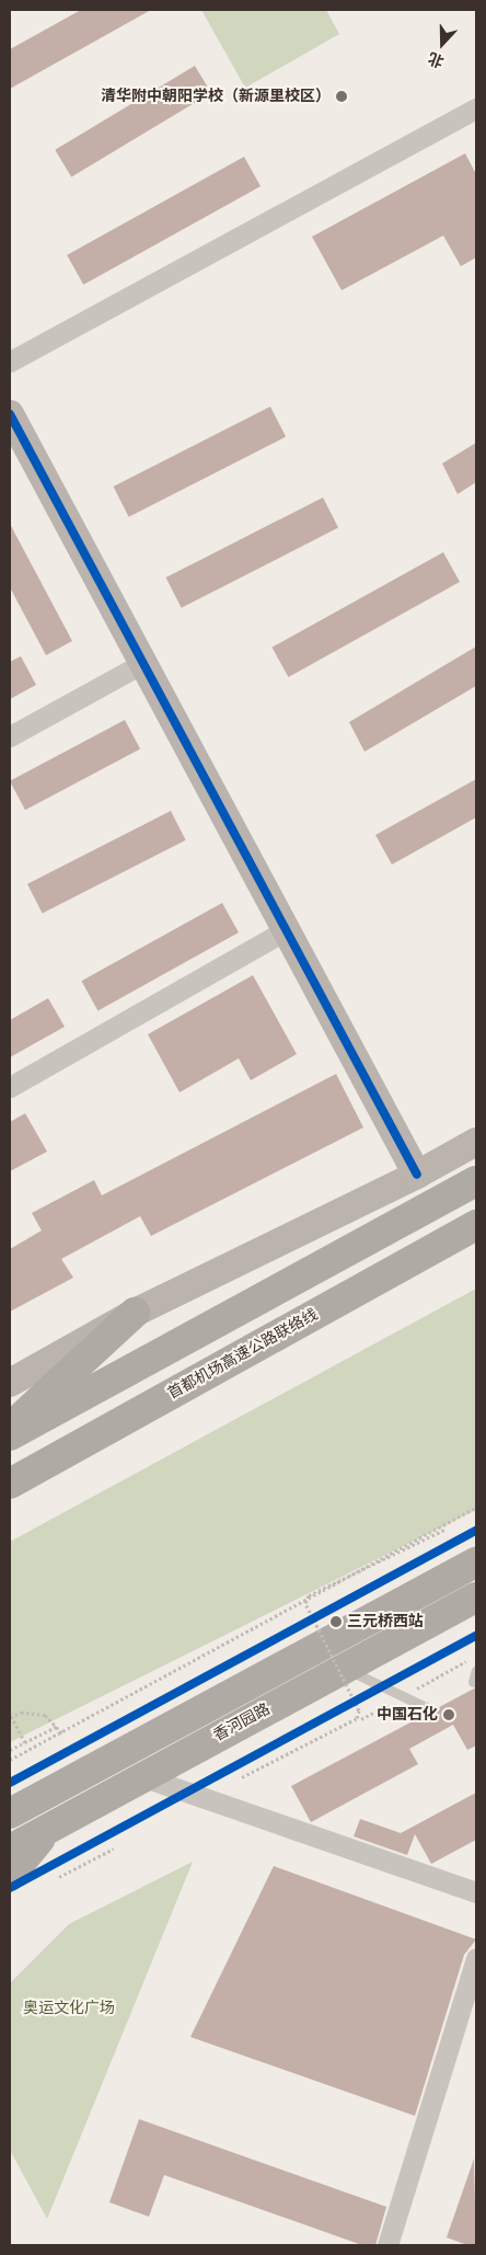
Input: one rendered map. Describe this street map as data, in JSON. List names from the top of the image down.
{
  "streets": {
    "highway": ["首都机场高速公路联络线", "香河园路"]
  },
  "parks": ["奥运文化广场"],
  "places": ["清华附中朝阳学校（新源里校区）", "三元桥西站", "中国石化"],
  "north": "bottom"
}
